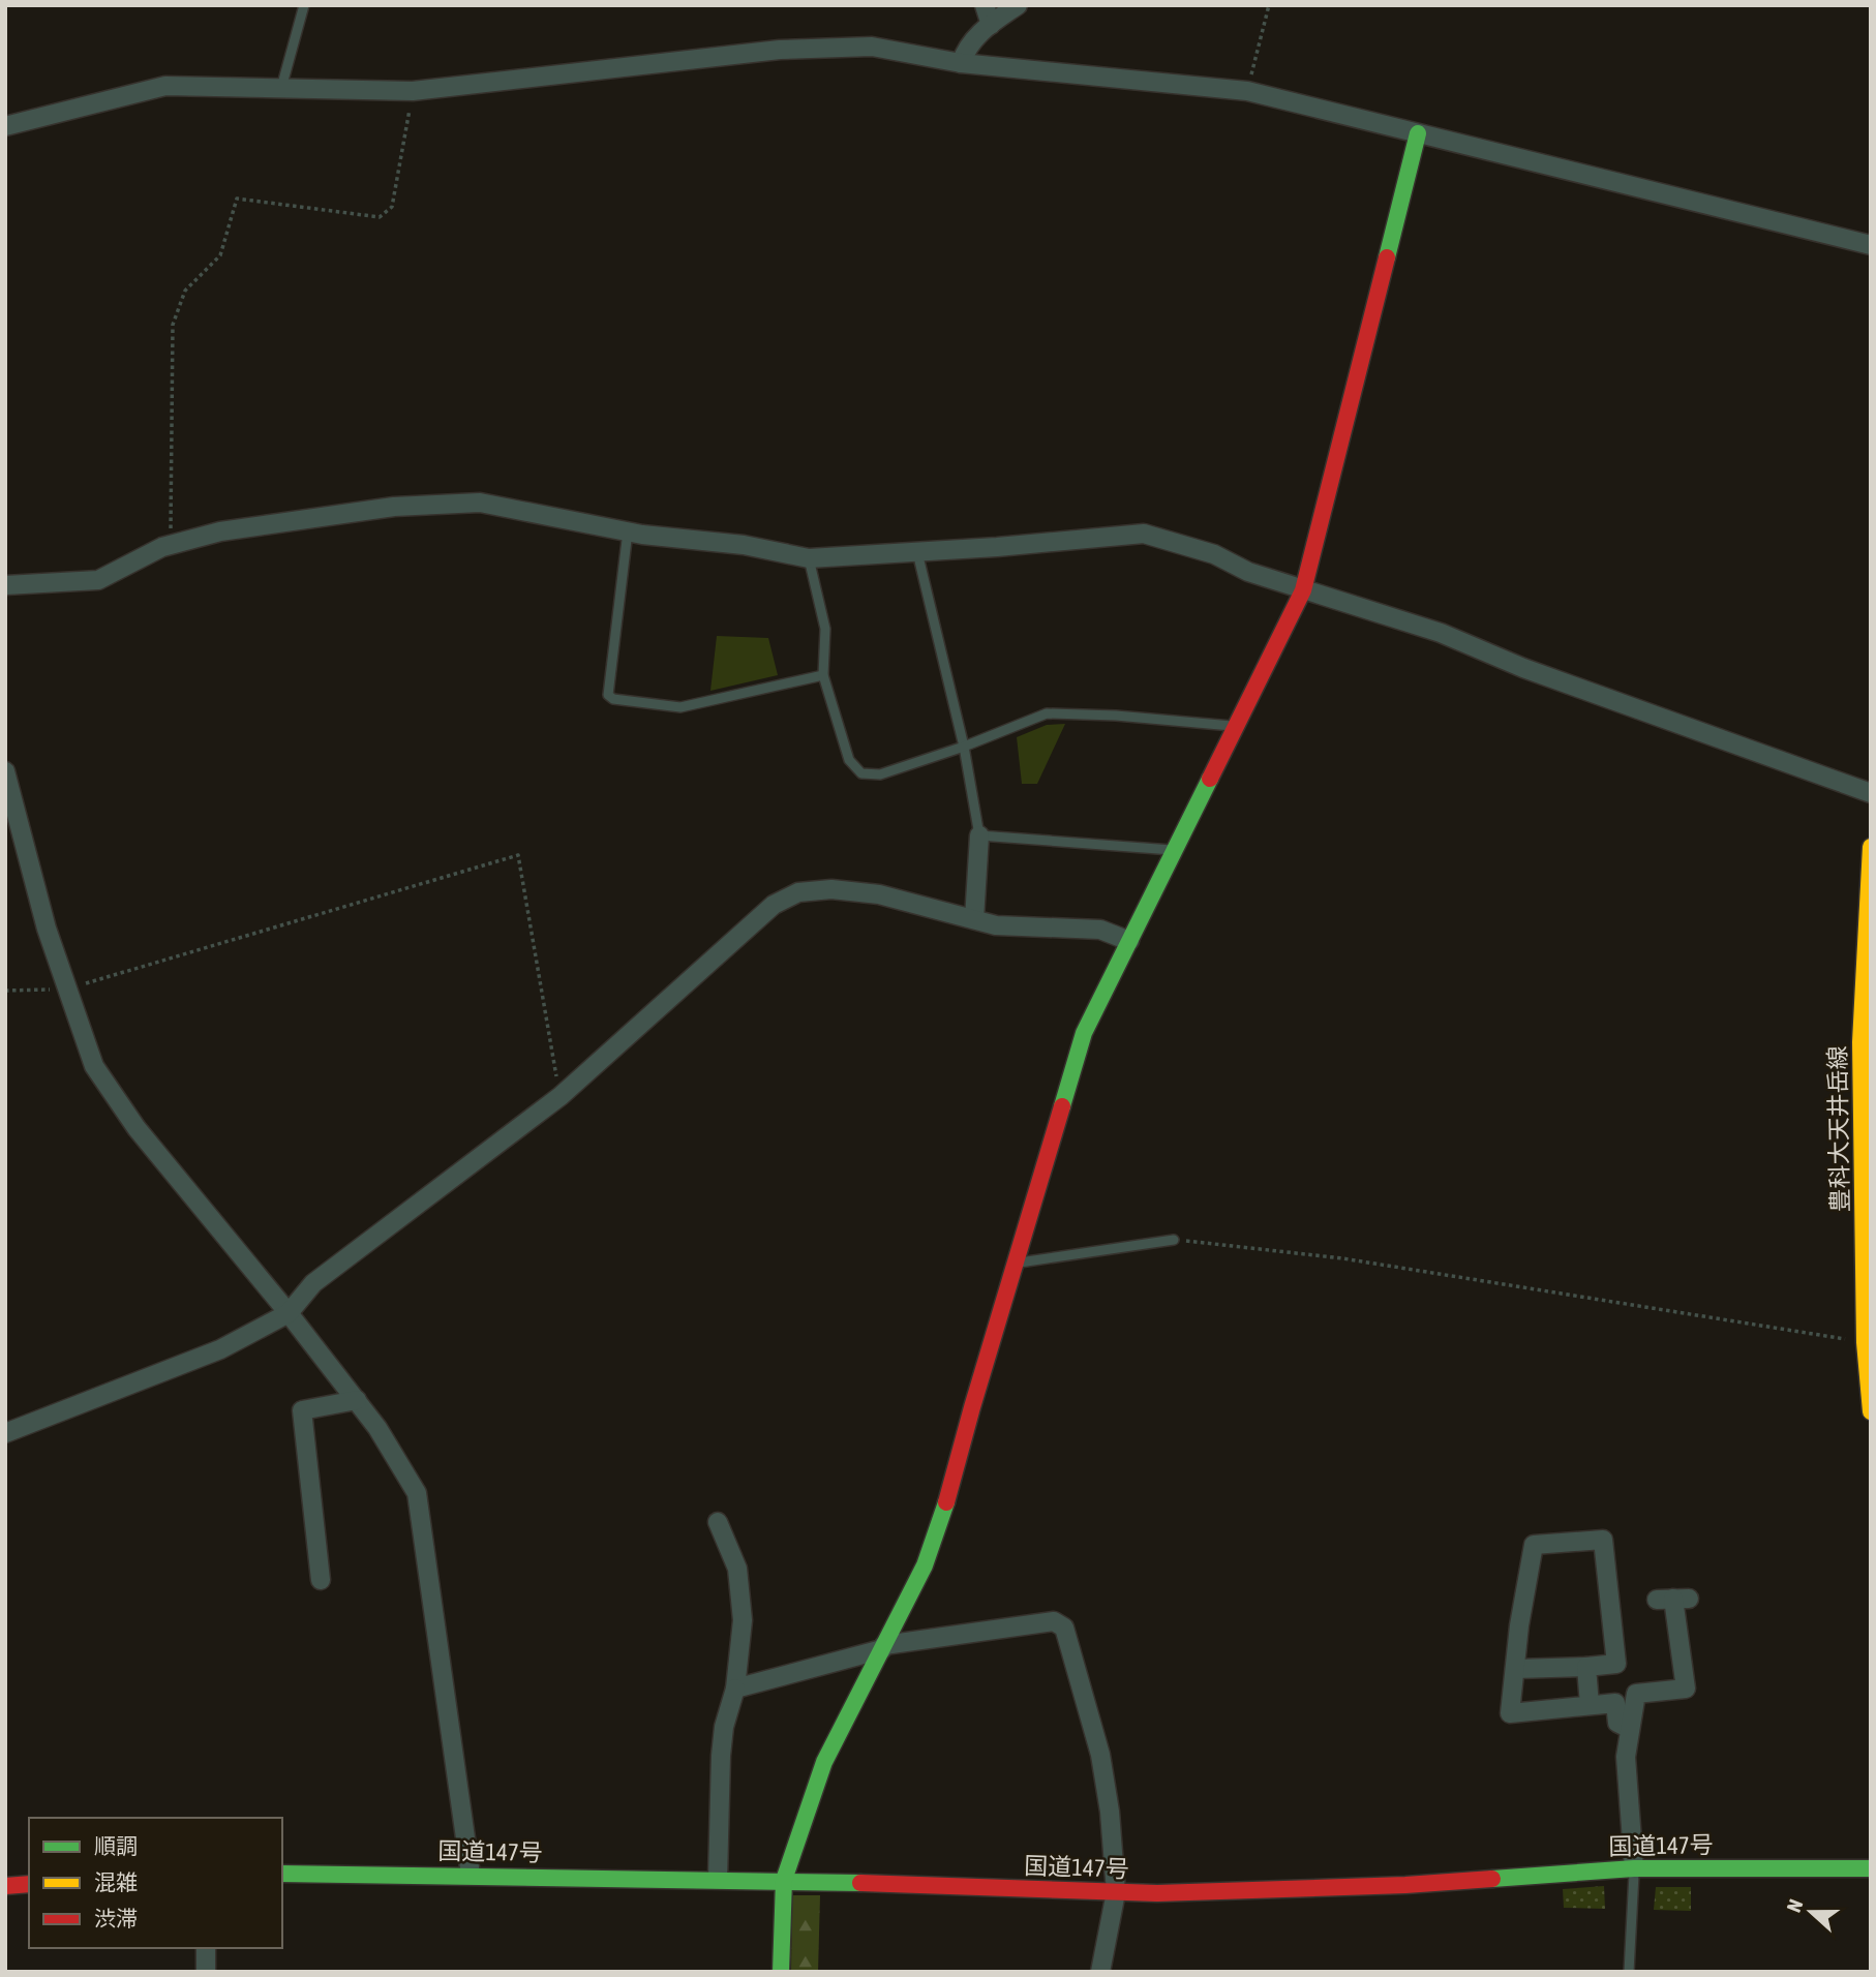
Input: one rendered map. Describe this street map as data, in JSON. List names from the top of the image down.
{
  "streets": {
    "main road": ["豊科大天井岳線", "国道147号"]
  },
  "legend": ["順調", "混雑", "渋滞"],
  "north": "left"
}
